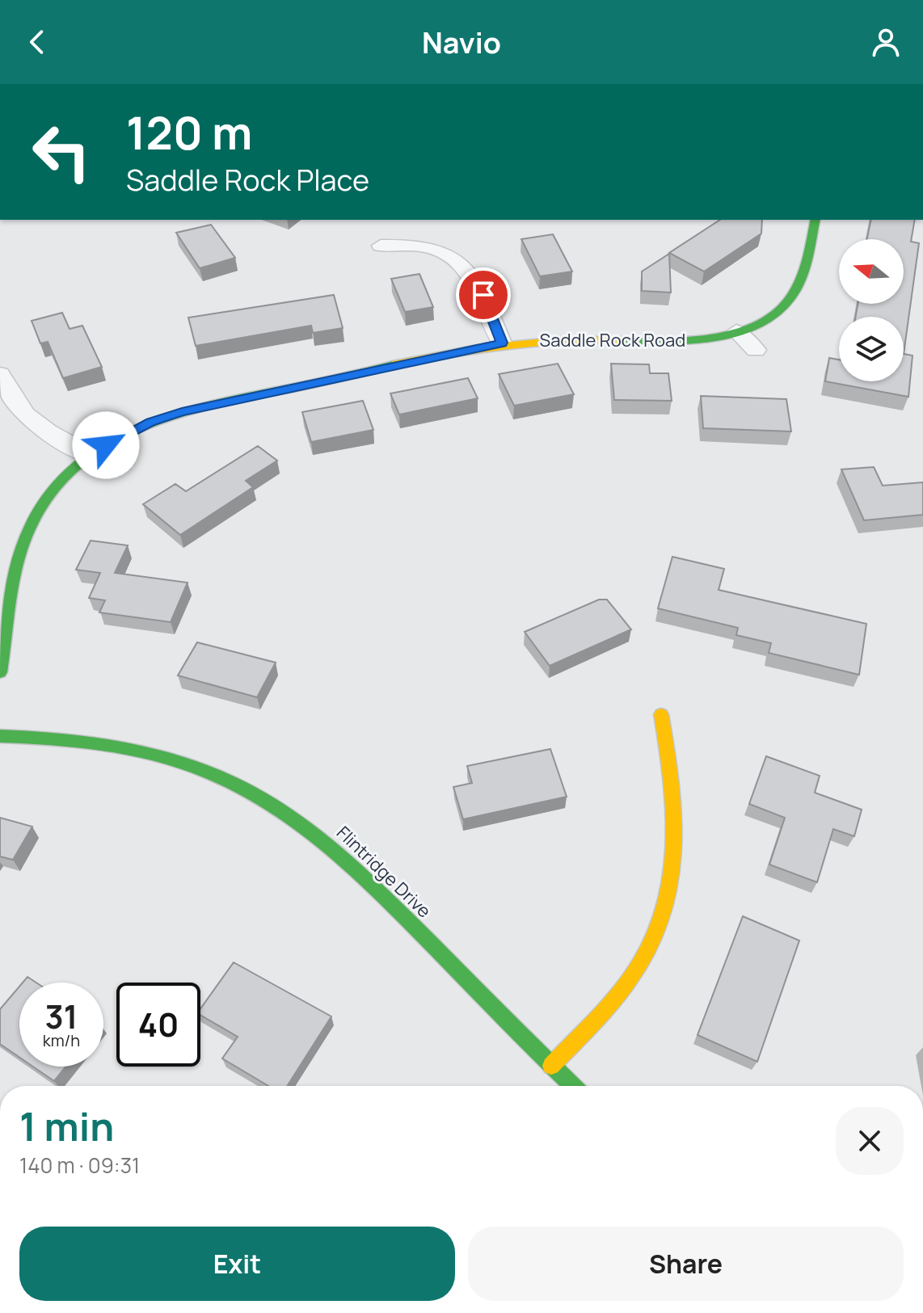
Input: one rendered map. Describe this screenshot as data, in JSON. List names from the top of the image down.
{
  "streets": {
    "street": ["Saddle Rock Road", "Flintridge Drive"]
  },
  "north": "left",
  "page": {
    "header": "Navio",
    "turn": ["120 m", "Saddle Rock Place"],
    "speed": "31 km/h",
    "limit": "40",
    "heading": ["1 min", "140 m · 09:31"],
    "buttons": ["Exit", "Share"]
  }
}
